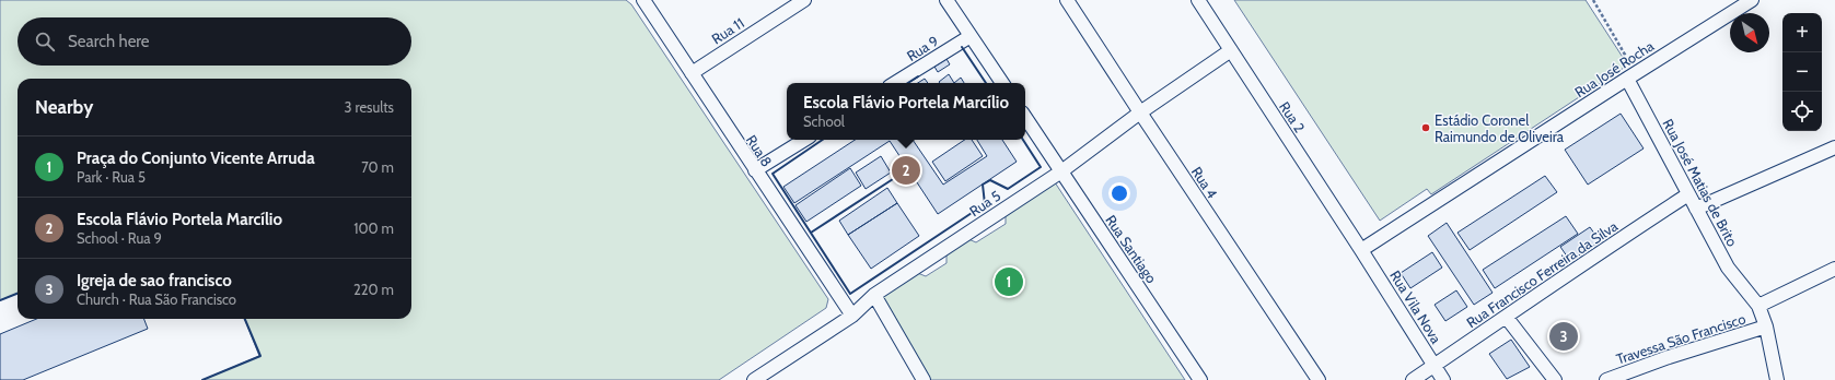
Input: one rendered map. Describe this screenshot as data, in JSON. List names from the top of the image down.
{
  "streets": {
    "street": [
      "Rua 11",
      "Rua 9",
      "Rua José Rocha",
      "Rua 2",
      "Rua 8",
      "Rua 4",
      "Rua José Matias de Brito",
      "Rua 5",
      "Rua Santiago",
      "Rua Francisco Ferreira da Silva",
      "Rua Vila Nova",
      "Travessa São Francisco"
    ]
  },
  "crossings": [
    ["Rua 11", "Rua 8"],
    ["Rua José Rocha", "Rua 2"],
    ["Rua José Rocha", "Rua José Matias de Brito"],
    ["Rua José Rocha", "Rua Vila Nova"],
    ["Rua 2", "Rua 5"],
    ["Rua 2", "Rua Vila Nova"],
    ["Rua 8", "Rua 5"],
    ["Rua 4", "Rua 5"],
    ["Rua José Matias de Brito", "Rua Francisco Ferreira da Silva"],
    ["Rua José Matias de Brito", "Travessa São Francisco"],
    ["Rua 5", "Rua Santiago"],
    ["Rua Francisco Ferreira da Silva", "Rua Vila Nova"]
  ],
  "places": ["Estádio Coronel Raimundo de Oliveira"],
  "north": "bottom right",
  "page": {
    "map_buttons": ["+", "−"],
    "search": "Search here",
    "heading": ["Nearby", "3 results"],
    "popup": ["Escola Flávio Portela Marcílio", "School"],
    "list": [
      {
        "mark": "1",
        "name": "Praça do Conjunto Vicente Arruda",
        "note": "Park · Rua 5",
        "value": "70 m"
      },
      {
        "mark": "2",
        "name": "Escola Flávio Portela Marcílio",
        "note": "School · Rua 9",
        "value": "100 m"
      },
      {
        "mark": "3",
        "name": "Igreja de sao francisco",
        "note": "Church · Rua São Francisco",
        "value": "220 m"
      }
    ],
    "pins": ["2", "1", "3"]
  }
}
